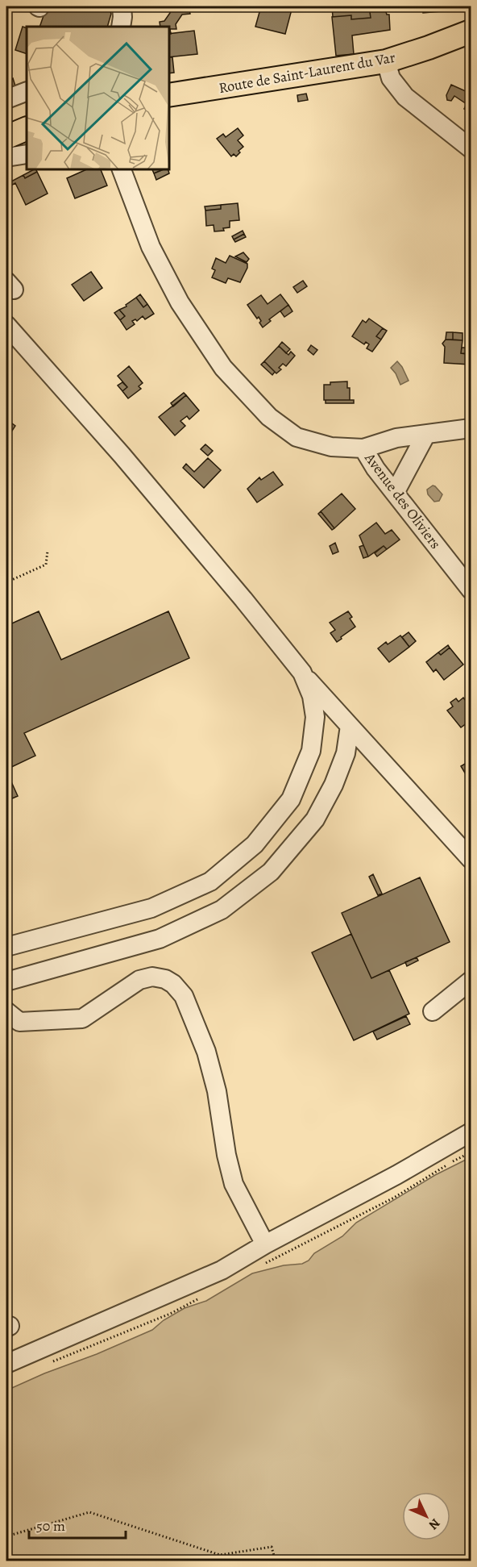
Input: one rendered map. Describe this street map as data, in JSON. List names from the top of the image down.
{
  "streets": {
    "main road": ["Route de Saint-Laurent du Var"],
    "street": ["Avenue des Oliviers"]
  },
  "scale_bar": "50 m",
  "north": "bottom right"
}
